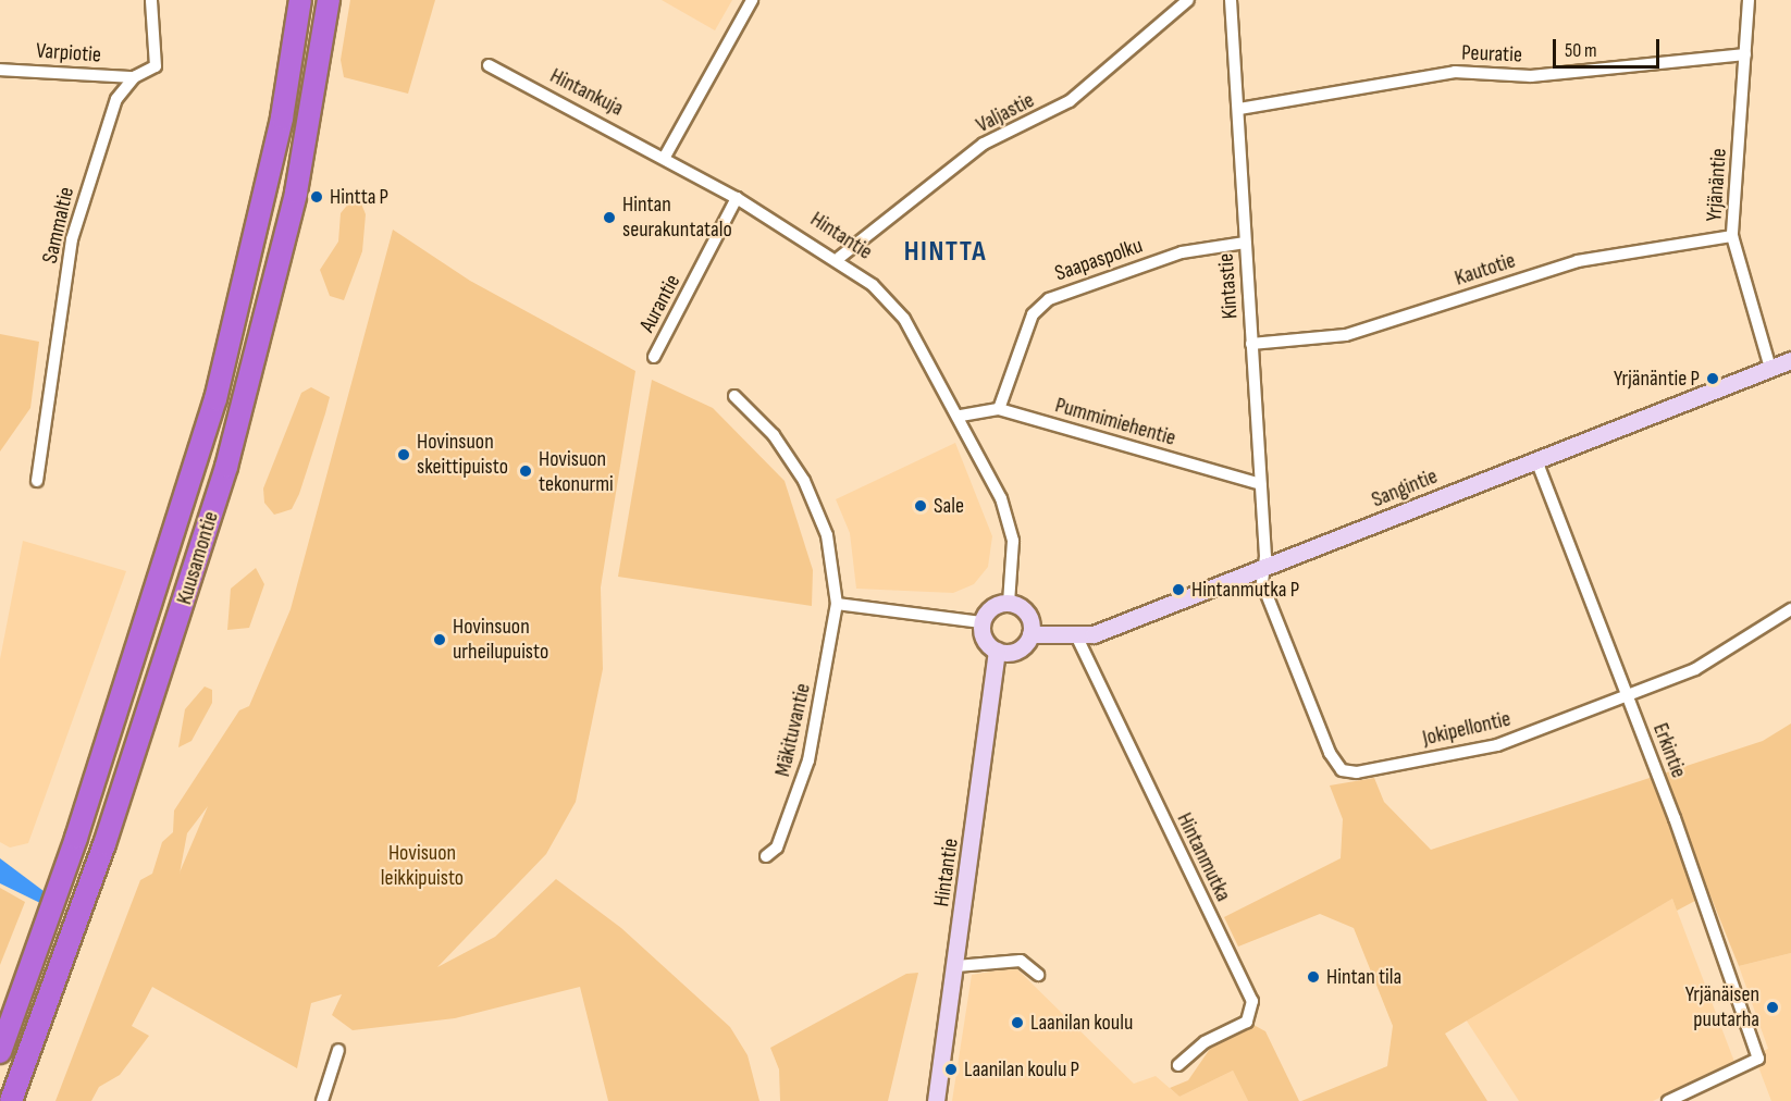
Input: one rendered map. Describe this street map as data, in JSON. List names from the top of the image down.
{
  "streets": {
    "highway": ["Kuusamontie"],
    "street": [
      "Varpiotie",
      "Peuratie",
      "Hintankuja",
      "Valjastie",
      "Yrjänäntie",
      "Sammaltie",
      "Hintantie",
      "Saapaspolku",
      "Kautotie",
      "Kintastie",
      "Aurantie",
      "Pummimiehentie",
      "Sangintie",
      "Jokipellontie",
      "Mäkituvantie",
      "Erkintie",
      "Hintanmutka"
    ]
  },
  "crossings": [
    ["Varpiotie", "Sammaltie"],
    ["Peuratie", "Yrjänäntie"],
    ["Peuratie", "Kintastie"],
    ["Hintankuja", "Hintantie"],
    ["Valjastie", "Hintantie"],
    ["Yrjänäntie", "Kautotie"],
    ["Yrjänäntie", "Sangintie"],
    ["Hintantie", "Aurantie"],
    ["Hintantie", "Pummimiehentie"],
    ["Hintantie", "Sangintie"],
    ["Saapaspolku", "Kintastie"],
    ["Saapaspolku", "Pummimiehentie"],
    ["Kautotie", "Kintastie"],
    ["Kintastie", "Pummimiehentie"],
    ["Kintastie", "Sangintie"],
    ["Kintastie", "Jokipellontie"],
    ["Sangintie", "Jokipellontie"],
    ["Sangintie", "Erkintie"],
    ["Sangintie", "Hintanmutka"],
    ["Jokipellontie", "Erkintie"]
  ],
  "districts": ["HINTTA"],
  "parks": ["Hovisuon leikkipuisto"],
  "places": [
    "Hintta P",
    "Hintan seurakuntatalo",
    "Yrjänäntie P",
    "Hovinsuon skeittipuisto",
    "Hovisuon tekonurmi",
    "Sale",
    "Hintanmutka P",
    "Hovinsuon urheilupuisto",
    "Hintan tila",
    "Yrjänäisen puutarha",
    "Laanilan koulu",
    "Laanilan koulu P"
  ],
  "scale_bar": "50 m"
}
